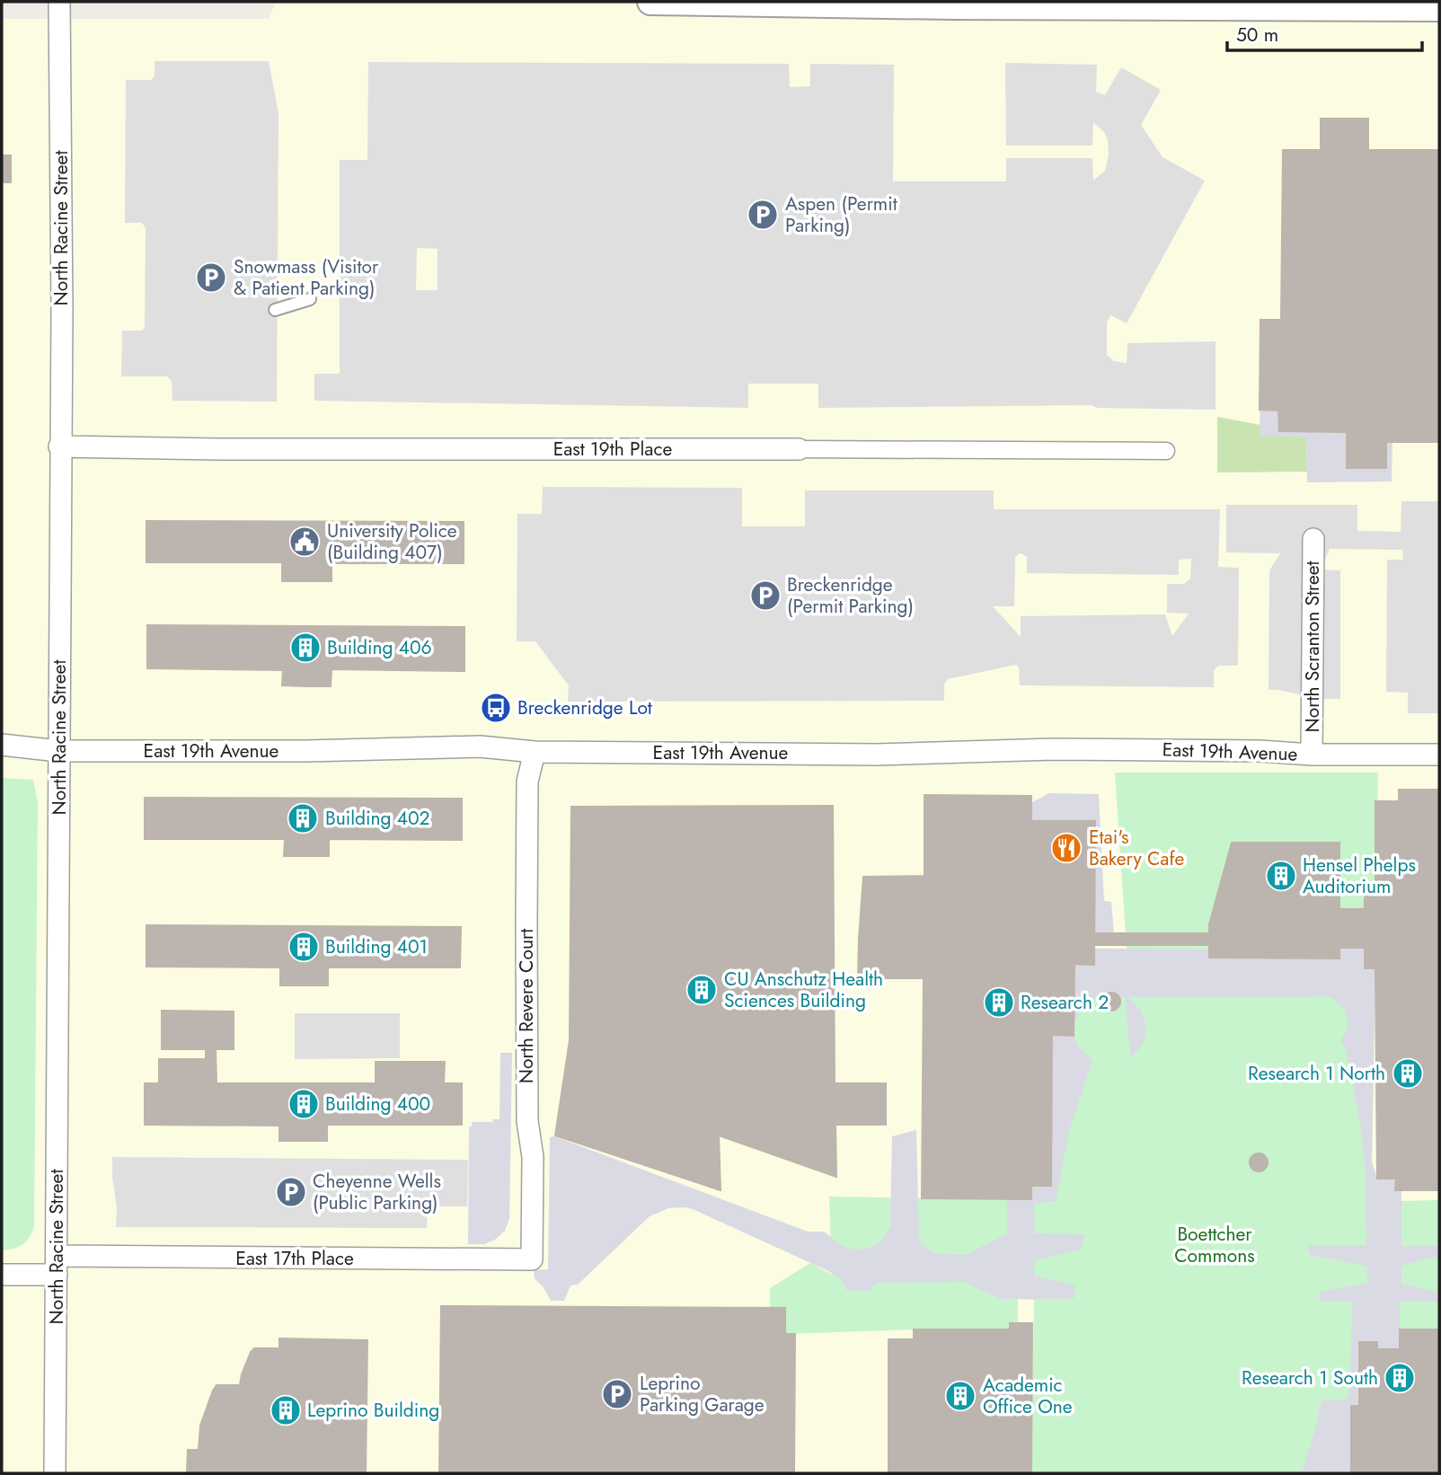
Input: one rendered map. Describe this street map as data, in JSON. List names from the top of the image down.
{
  "streets": {
    "street": [
      "North Racine Street",
      "East 19th Place",
      "North Scranton Street",
      "East 19th Avenue",
      "North Revere Court",
      "East 17th Place"
    ]
  },
  "crossings": [
    ["North Racine Street", "East 19th Place"],
    ["North Racine Street", "East 19th Avenue"],
    ["North Racine Street", "East 17th Place"],
    ["North Scranton Street", "East 19th Avenue"],
    ["East 19th Avenue", "North Revere Court"],
    ["North Revere Court", "East 17th Place"]
  ],
  "parks": ["Boettcher Commons"],
  "places": {
    "parking": [
      "Aspen (Permit Parking)",
      "Snowmass (Visitor & Patient Parking)",
      "Breckenridge (Permit Parking)",
      "Cheyenne Wells (Public Parking)",
      "Leprino Parking Garage"
    ],
    "public building": ["University Police (Building 407)"],
    "building": [
      "Building 406",
      "Building 402",
      "Hensel Phelps Auditorium",
      "Building 401",
      "CU Anschutz Health Sciences Building",
      "Research 2",
      "Research 1 North",
      "Building 400",
      "Research 1 South",
      "Academic Office One",
      "Leprino Building"
    ],
    "bus stop": ["Breckenridge Lot"],
    "restaurant": ["Etai's Bakery Cafe"]
  },
  "scale_bar": "50 m"
}
